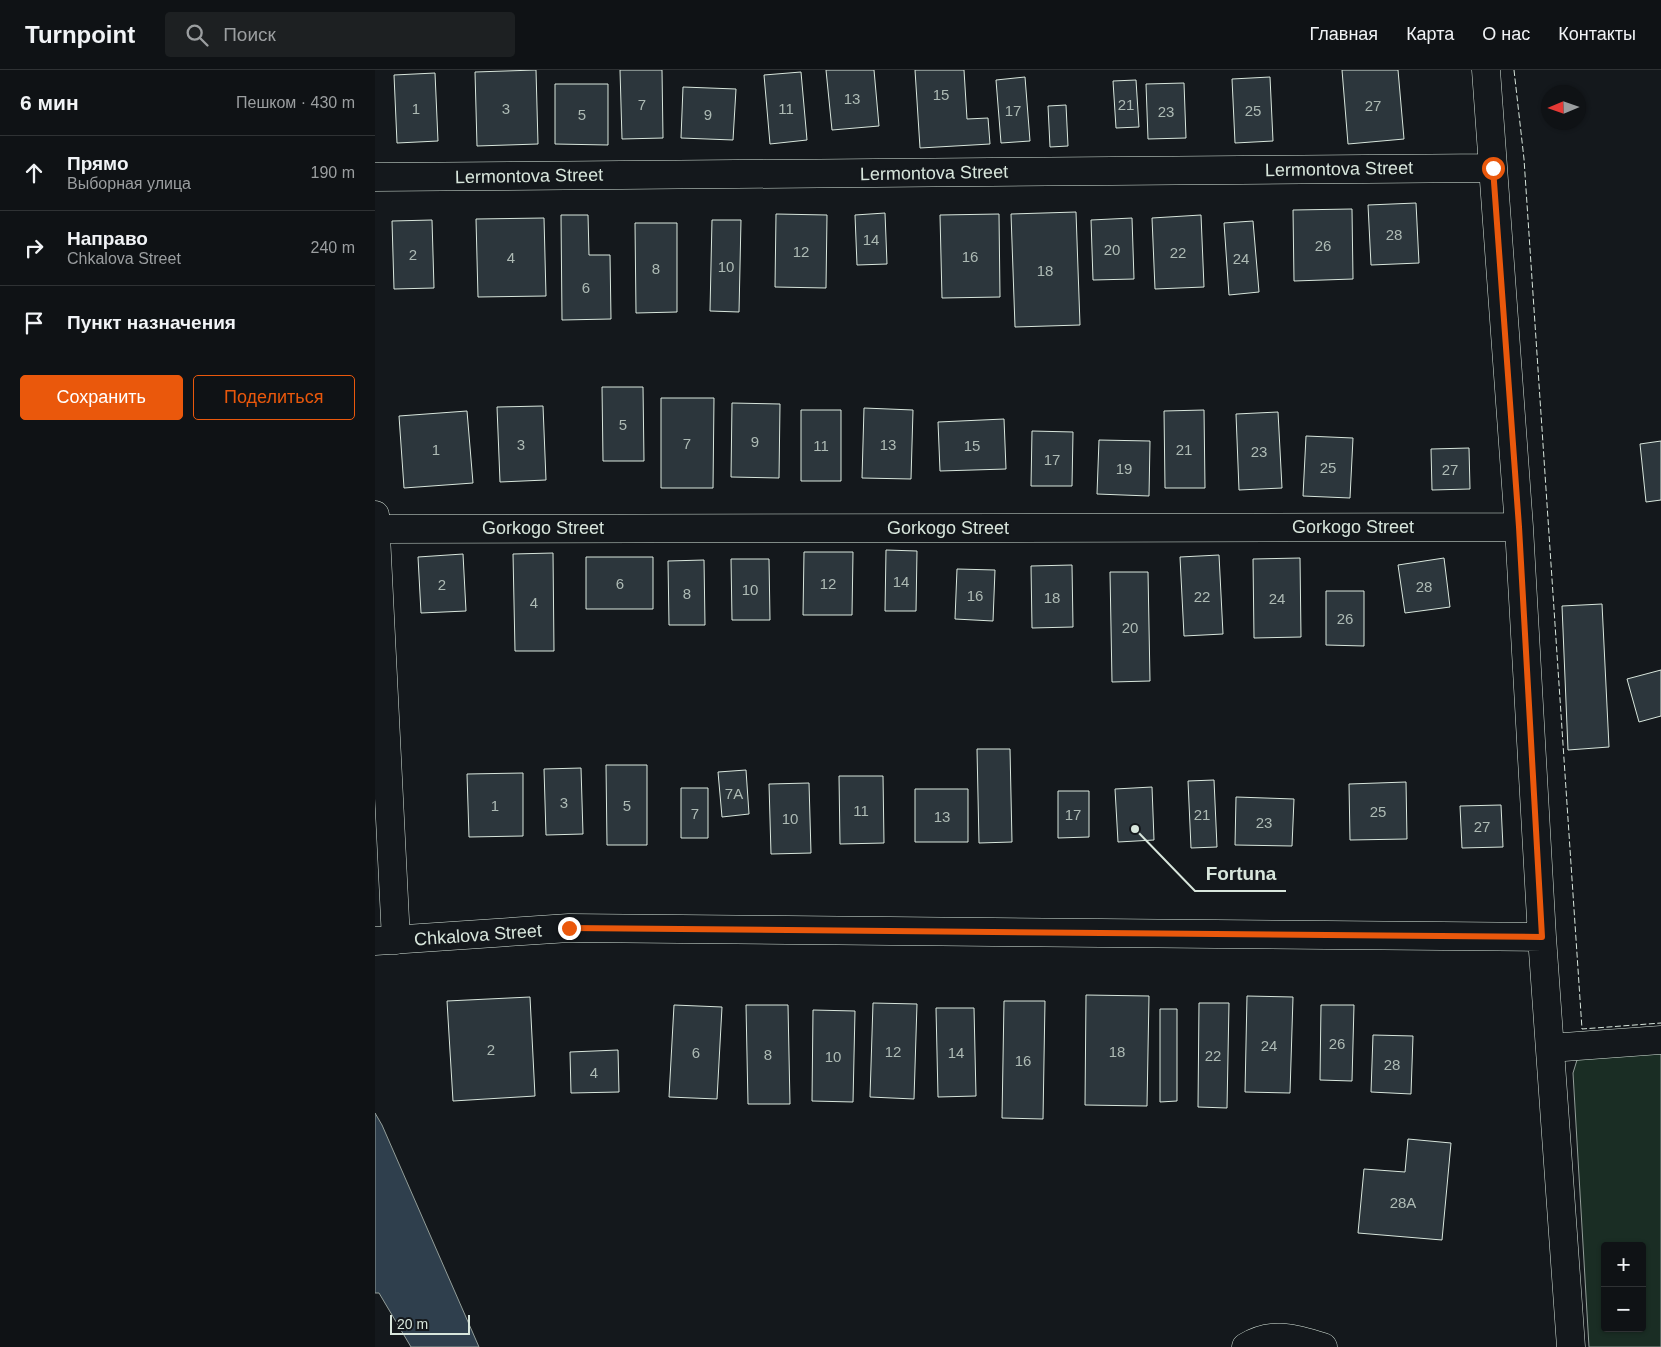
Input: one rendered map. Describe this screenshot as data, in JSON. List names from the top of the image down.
{
  "streets": {
    "street": ["Lermontova Street", "Gorkogo Street", "Chkalova Street"]
  },
  "places": ["Fortuna"],
  "house_numbers": [
    "15",
    "13",
    "7",
    "21",
    "27",
    "1",
    "3",
    "11",
    "17",
    "25",
    "23",
    "5",
    "9",
    "28",
    "14",
    "26",
    "20",
    "12",
    "22",
    "2",
    "16",
    "4",
    "24",
    "10",
    "8",
    "18",
    "6",
    "5",
    "9",
    "7",
    "3",
    "13",
    "11",
    "15",
    "1",
    "21",
    "23",
    "17",
    "25",
    "19",
    "27",
    "14",
    "6",
    "12",
    "2",
    "28",
    "10",
    "8",
    "16",
    "22",
    "18",
    "24",
    "4",
    "26",
    "20",
    "7А",
    "3",
    "1",
    "5",
    "11",
    "25",
    "7",
    "17",
    "21",
    "13",
    "10",
    "23",
    "27",
    "26",
    "24",
    "2",
    "12",
    "18",
    "6",
    "14",
    "8",
    "22",
    "10",
    "16",
    "28",
    "4",
    "28А"
  ],
  "scale_bar": "20 m",
  "north": "left",
  "page": {
    "header": "Turnpoint",
    "search": "Поиск",
    "nav": [
      "Главная",
      "Карта",
      "О нас",
      "Контакты"
    ],
    "heading": ["6 мин", "Пешком · 430 m"],
    "list": [
      ["Прямо", "Выборная улица", "190 m"],
      ["Направо", "Chkalova Street", "240 m"],
      "Пункт назначения"
    ],
    "buttons": ["Сохранить", "Поделиться"],
    "map_buttons": ["+", "−"],
    "scale": "20 m"
  }
}
